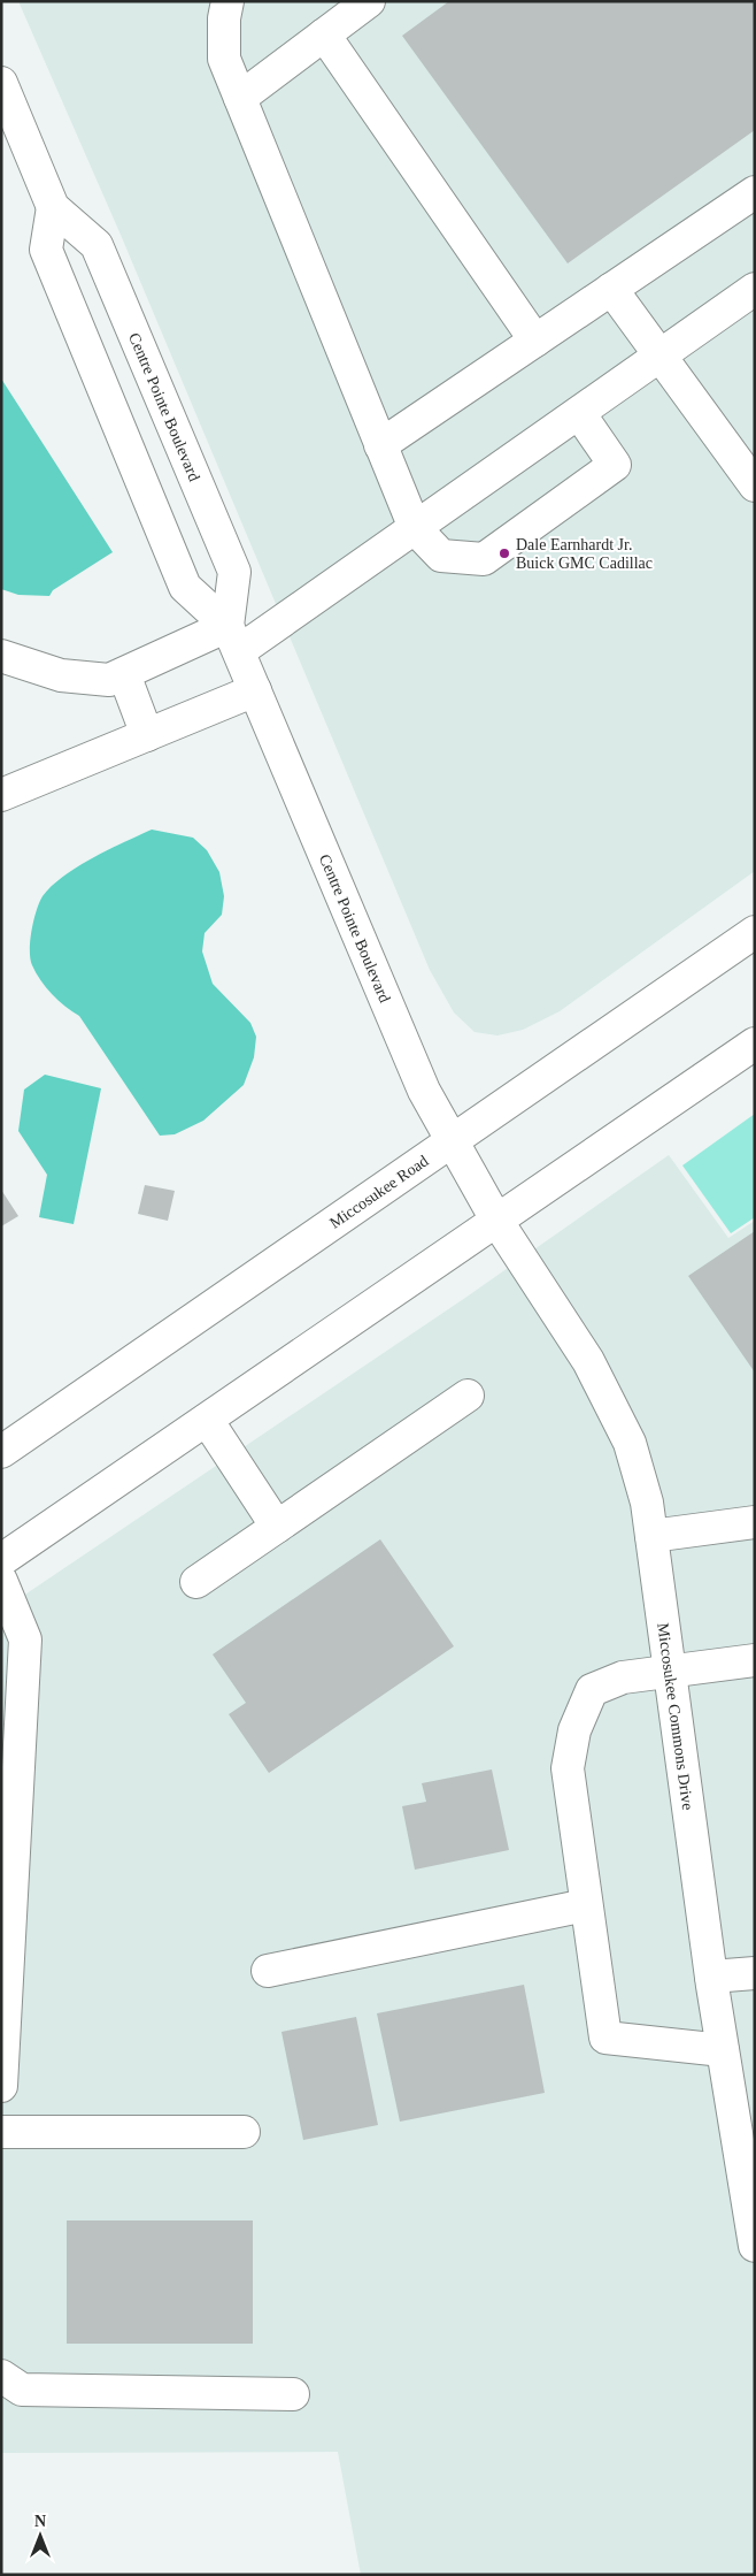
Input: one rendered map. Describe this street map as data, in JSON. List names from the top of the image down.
{
  "streets": {
    "street": ["Centre Pointe Boulevard", "Miccosukee Road", "Miccosukee Commons Drive"]
  },
  "crossings": [
    ["Centre Pointe Boulevard", "Miccosukee Road"],
    ["Centre Pointe Boulevard", "Miccosukee Commons Drive"]
  ],
  "places": ["Dale Earnhardt Jr. Buick GMC Cadillac"],
  "north": "top"
}
